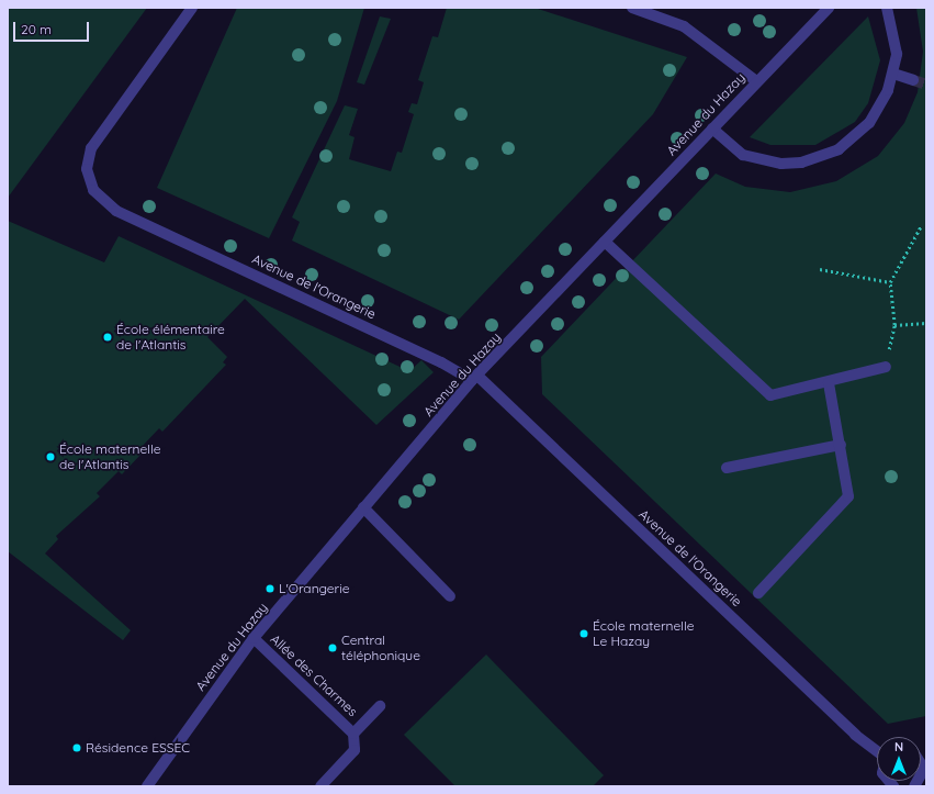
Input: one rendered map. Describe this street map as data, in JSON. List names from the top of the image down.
{
  "streets": {
    "street": ["Avenue du Hazay", "Avenue de l'Orangerie", "Allée des Charmes"]
  },
  "crossings": [
    ["Avenue du Hazay", "Avenue de l'Orangerie"],
    ["Avenue du Hazay", "Allée des Charmes"]
  ],
  "places": [
    "École élémentaire de l'Atlantis",
    "École maternelle de l'Atlantis",
    "L'Orangerie",
    "École maternelle Le Hazay",
    "Central téléphonique",
    "Résidence ESSEC"
  ],
  "scale_bar": "20 m",
  "north": "top"
}
